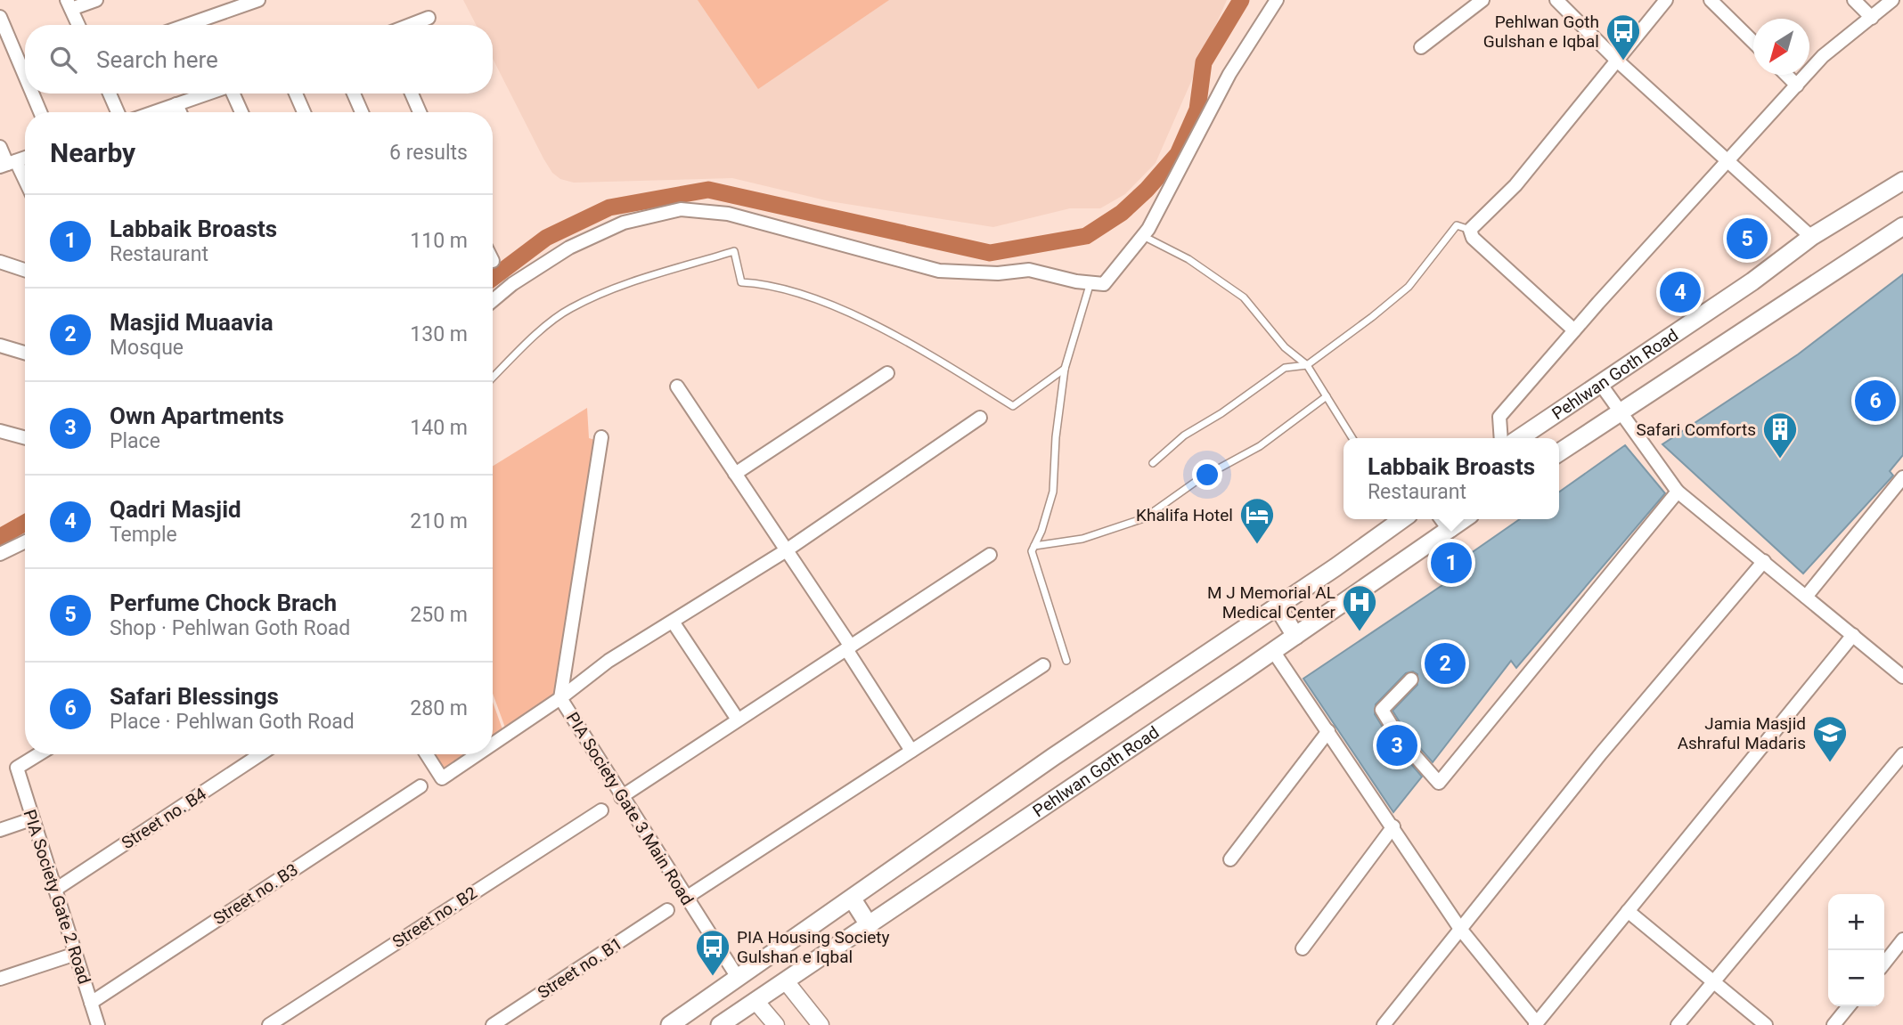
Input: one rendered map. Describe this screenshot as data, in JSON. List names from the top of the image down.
{
  "streets": {
    "main road": ["Pehlwan Goth Road"],
    "street": [
      "PIA Society Gate 3 Main Road",
      "Street no. B4",
      "Street no. B3",
      "PIA Society Gate 2 Road",
      "Street no. B2",
      "Street no. B1"
    ]
  },
  "crossings": [
    ["Pehlwan Goth Road", "PIA Society Gate 3 Main Road"],
    ["Street no. B4", "PIA Society Gate 2 Road"],
    ["Street no. B3", "PIA Society Gate 2 Road"]
  ],
  "places": {
    "bus stop": ["Pehlwan Goth Gulshan e Iqbal", "PIA Housing Society Gulshan e Iqbal"],
    "building": ["Safari Comforts"],
    "hotel": ["Khalifa Hotel"],
    "hospital": ["M J Memorial AL Medical Center"],
    "school or university": ["Jamia Masjid Ashraful Madaris"]
  },
  "north": "bottom left",
  "page": {
    "search": "Search here",
    "heading": ["Nearby", "6 results"],
    "list": [
      {
        "mark": "1",
        "name": "Labbaik Broasts",
        "note": "Restaurant",
        "value": "110 m"
      },
      {
        "mark": "2",
        "name": "Masjid Muaavia",
        "note": "Mosque",
        "value": "130 m"
      },
      {
        "mark": "3",
        "name": "Own Apartments",
        "note": "Place",
        "value": "140 m"
      },
      {
        "mark": "4",
        "name": "Qadri Masjid",
        "note": "Temple",
        "value": "210 m"
      },
      {
        "mark": "5",
        "name": "Perfume Chock Brach",
        "note": "Shop · Pehlwan Goth Road",
        "value": "250 m"
      },
      {
        "mark": "6",
        "name": "Safari Blessings",
        "note": "Place · Pehlwan Goth Road",
        "value": "280 m"
      }
    ],
    "pins": [
      "5",
      "4",
      "6",
      "1",
      "2",
      "3"
    ],
    "popup": ["Labbaik Broasts", "Restaurant"],
    "map_buttons": ["+", "−"]
  }
}
